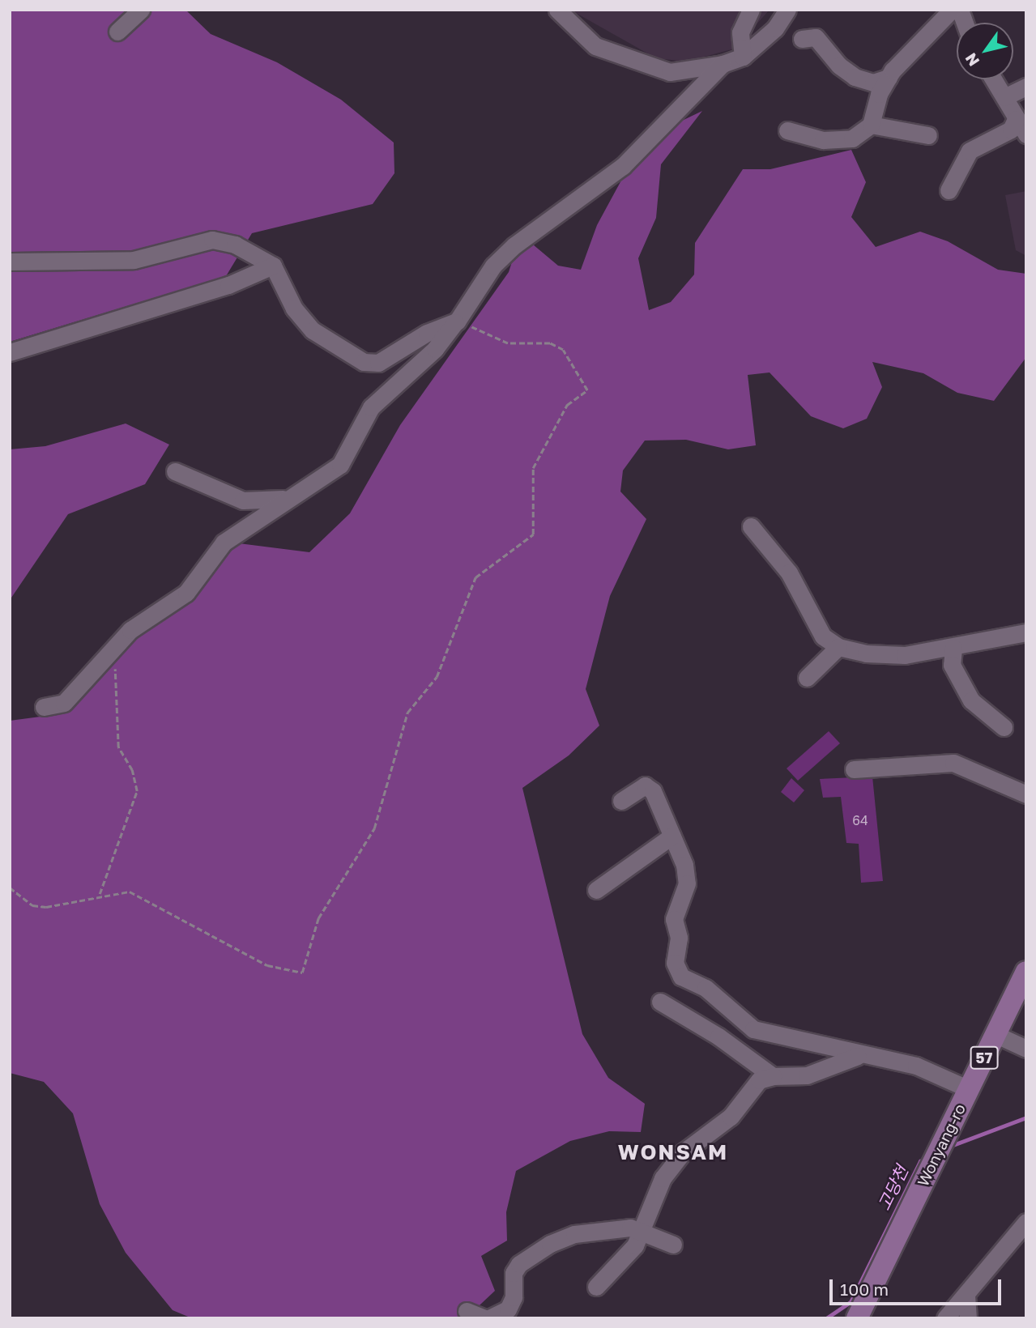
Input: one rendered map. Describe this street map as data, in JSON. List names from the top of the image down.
{
  "streets": {
    "main road": ["57", "Wonyang-ro"]
  },
  "districts": ["WONSAM"],
  "water": ["고당천"],
  "house_numbers": ["64"],
  "scale_bar": "100 m",
  "north": "bottom left"
}
